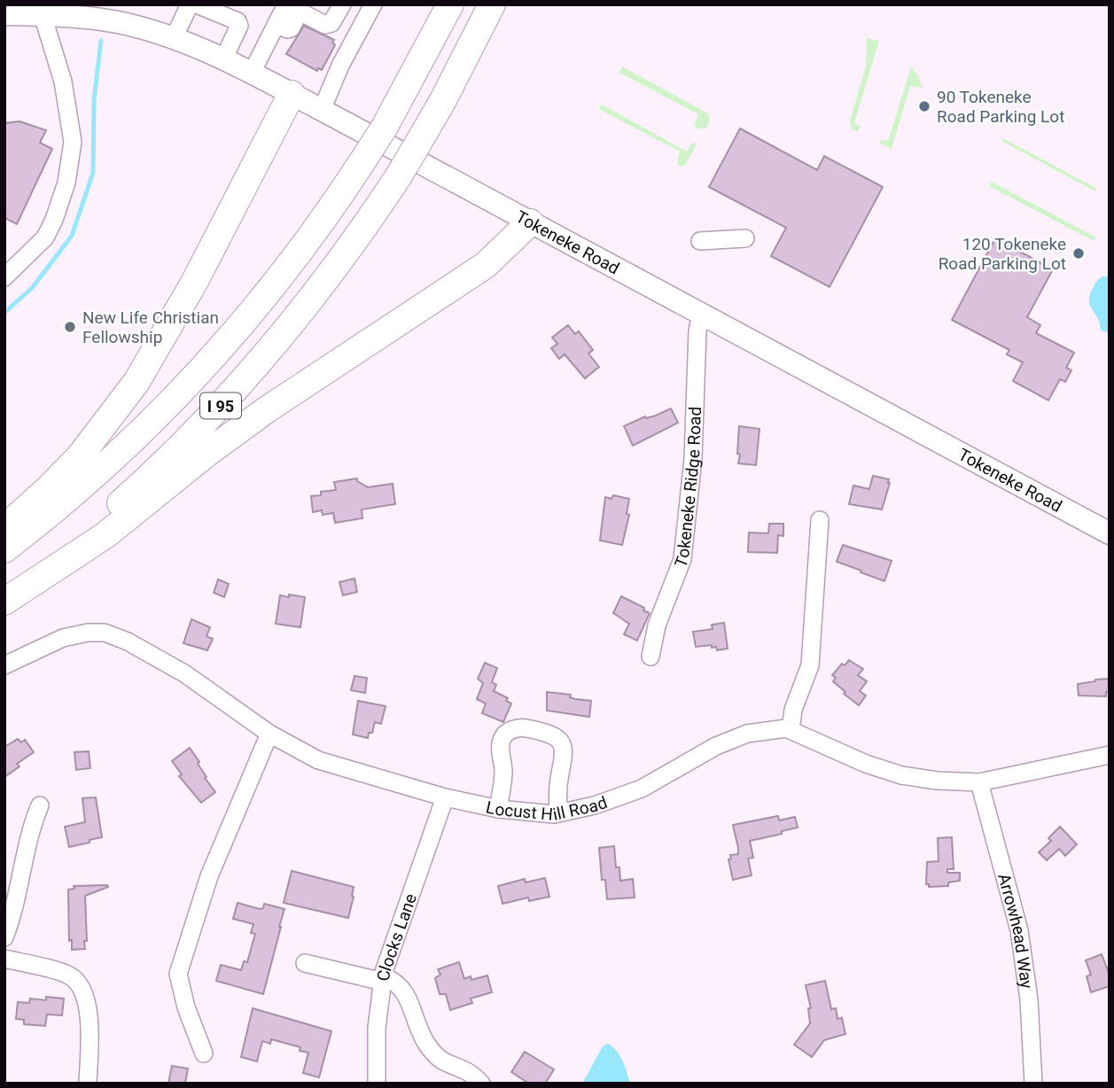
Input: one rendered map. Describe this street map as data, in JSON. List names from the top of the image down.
{
  "streets": {
    "highway": ["I 95"],
    "main road": ["Tokeneke Road"],
    "street": [
      "Tokeneke Ridge Road",
      "Locust Hill Road",
      "Arrowhead Way",
      "Clocks Lane"
    ]
  },
  "crossings": [
    ["Tokeneke Road", "Tokeneke Ridge Road"],
    ["Locust Hill Road", "Arrowhead Way"],
    ["Locust Hill Road", "Clocks Lane"]
  ],
  "places": ["90 Tokeneke Road Parking Lot", "120 Tokeneke Road Parking Lot", "New Life Christian Fellowship"]
}
